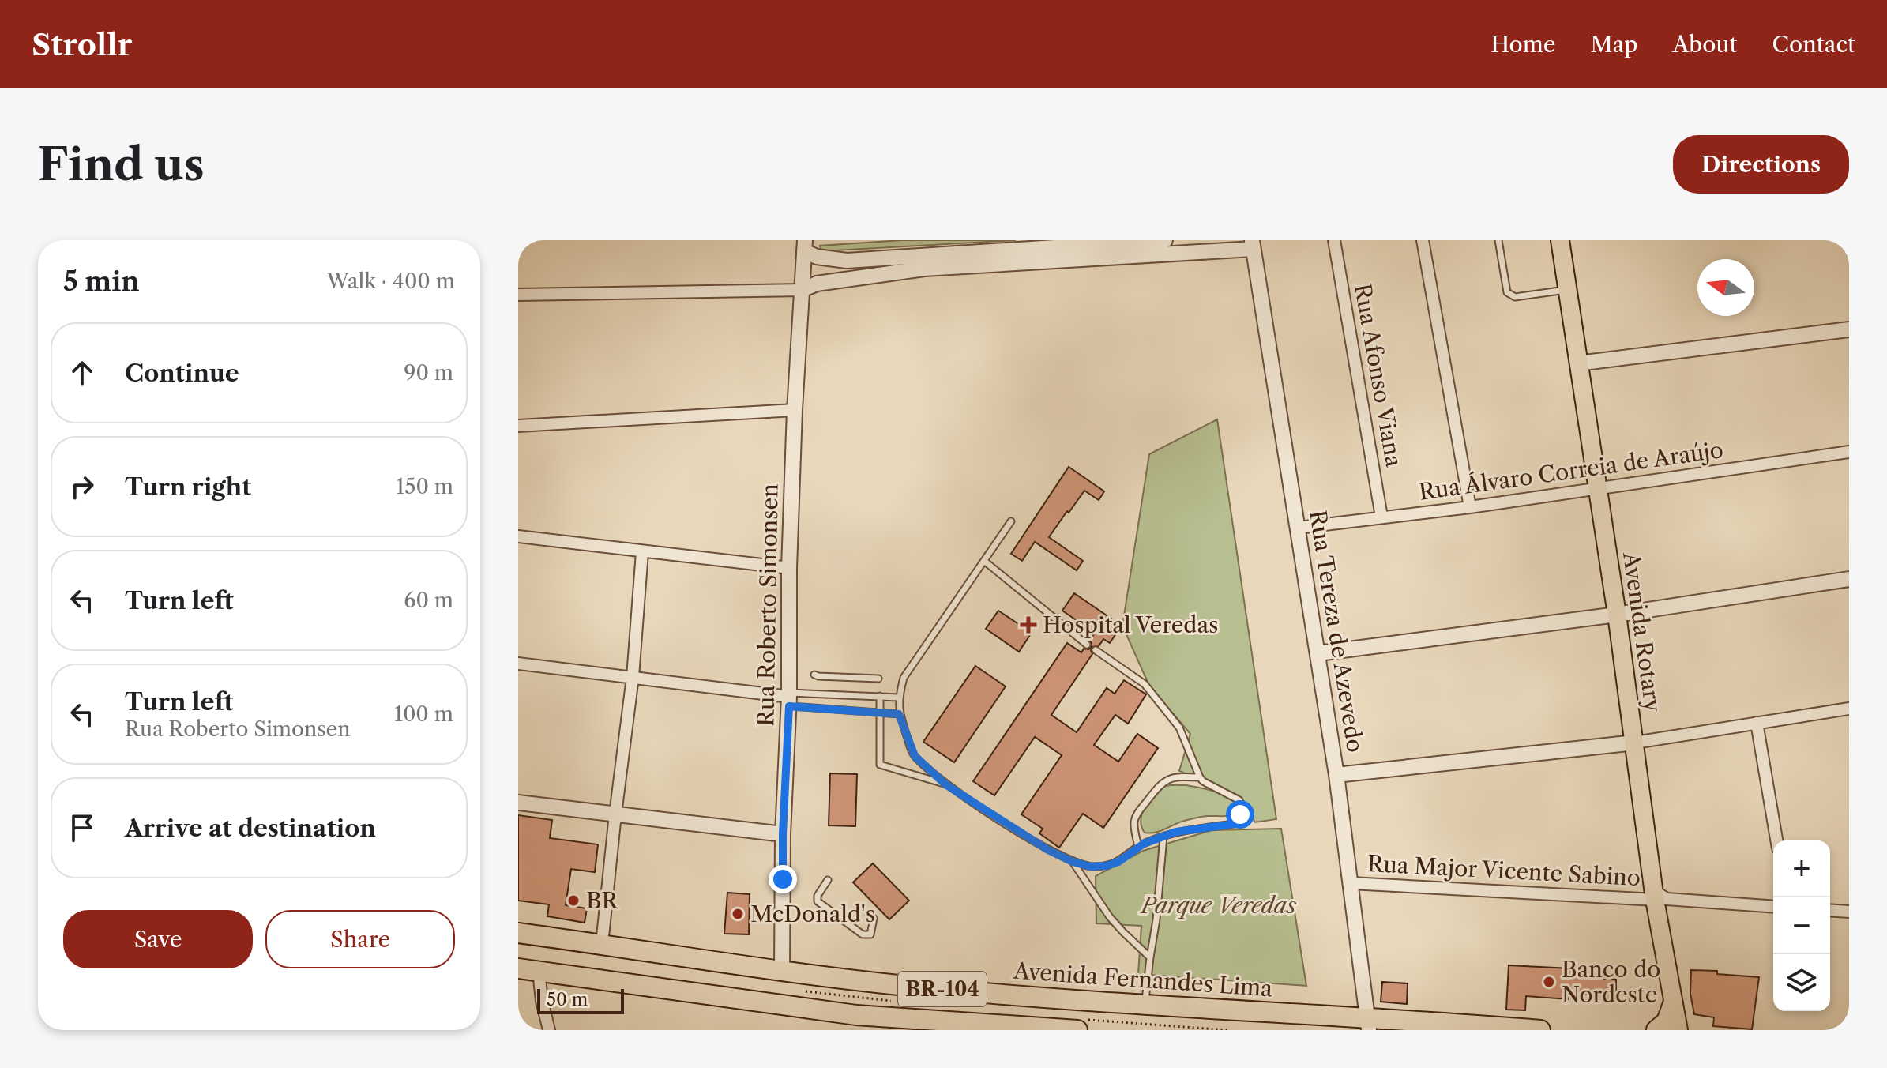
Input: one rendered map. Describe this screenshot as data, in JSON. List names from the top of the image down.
{
  "streets": {
    "highway": ["Avenida Fernandes Lima", "BR-104"],
    "main road": ["Avenida Rotary"],
    "street": [
      "Rua Afonso Viana",
      "Rua Álvaro Correia de Araújo",
      "Rua Roberto Simonsen",
      "Rua Tereza de Azevedo",
      "Rua Major Vicente Sabino"
    ]
  },
  "crossings": [
    ["Rua Afonso Viana", "Rua Álvaro Correia de Araújo"],
    ["Rua Álvaro Correia de Araújo", "Rua Tereza de Azevedo"],
    ["Rua Álvaro Correia de Araújo", "Avenida Rotary"],
    ["Rua Roberto Simonsen", "Avenida Fernandes Lima"],
    ["Rua Tereza de Azevedo", "Rua Major Vicente Sabino"],
    ["Rua Tereza de Azevedo", "Avenida Fernandes Lima"],
    ["Avenida Rotary", "Rua Major Vicente Sabino"]
  ],
  "parks": ["Parque Veredas"],
  "places": {
    "health": ["Hospital Veredas"],
    "other": ["BR", "McDonald's", "Banco do Nordeste"]
  },
  "scale_bar": "50 m",
  "north": "left",
  "page": {
    "header": "Strollr",
    "nav": [
      "Home",
      "Map",
      "About",
      "Contact"
    ],
    "buttons": [
      "Directions",
      ["Save", "Share"]
    ],
    "title": "Find us",
    "heading": ["5 min", "Walk · 400 m"],
    "list": [
      ["Continue", "90 m"],
      ["Turn right", "150 m"],
      ["Turn left", "60 m"],
      ["Turn left", "Rua Roberto Simonsen", "100 m"],
      "Arrive at destination"
    ],
    "map_buttons": ["+", "−"],
    "scale": "50 m"
  }
}
